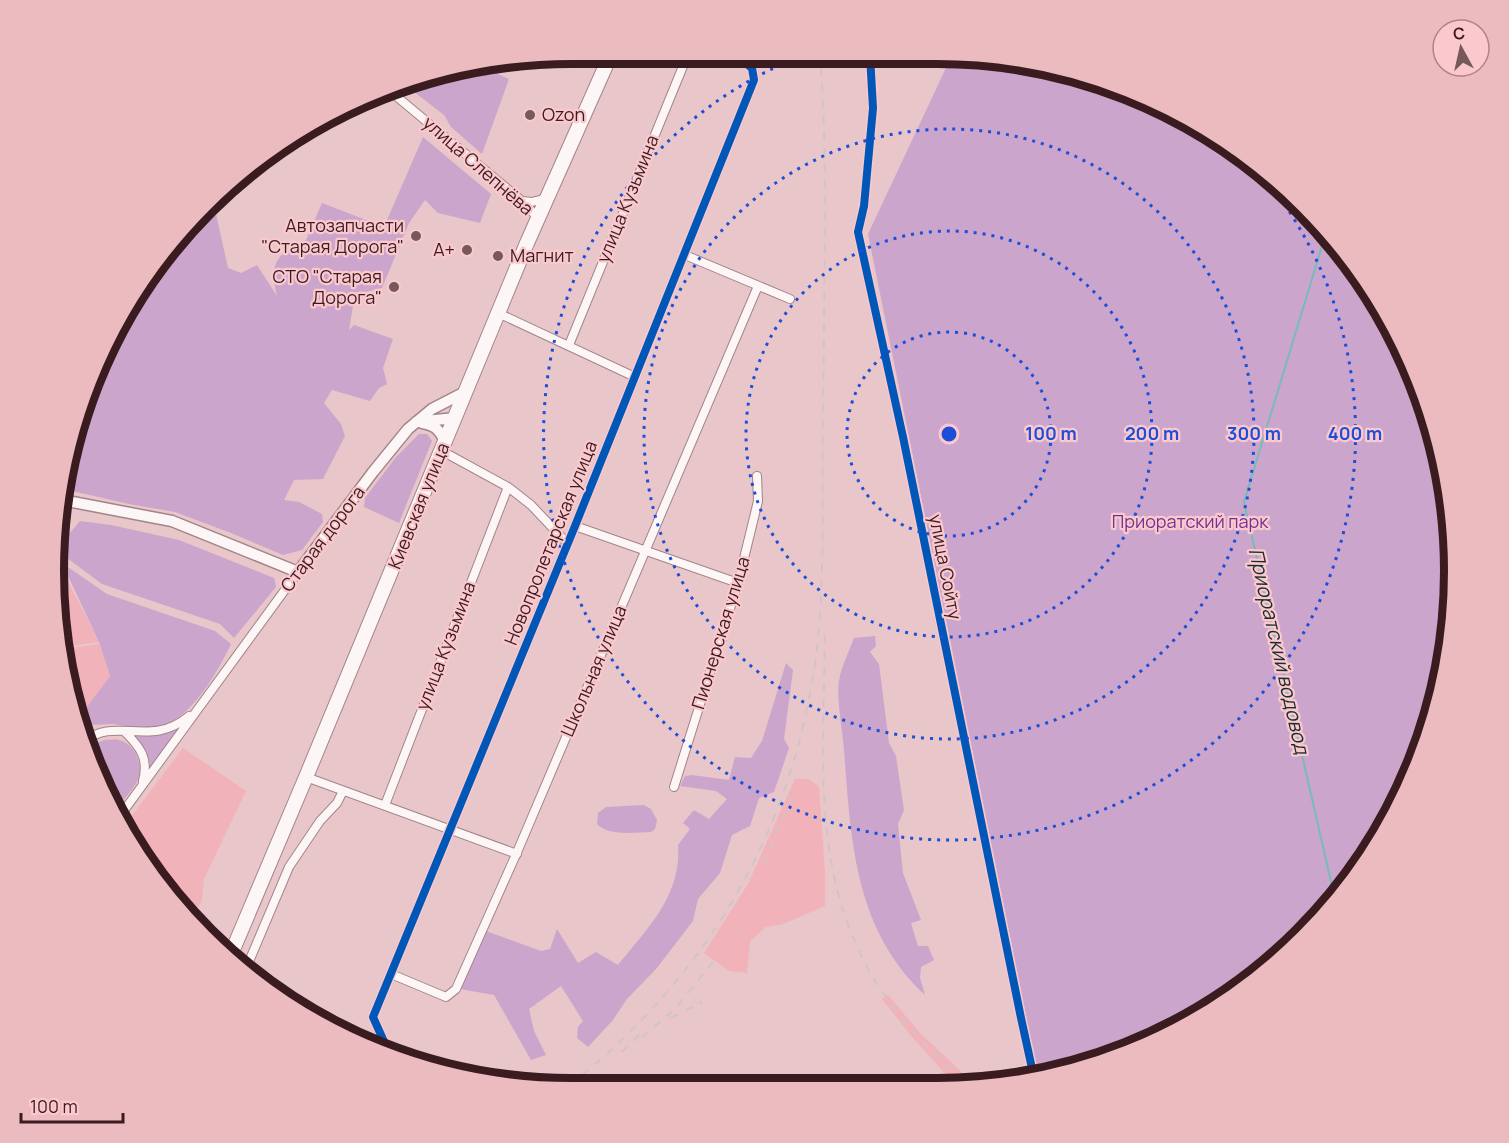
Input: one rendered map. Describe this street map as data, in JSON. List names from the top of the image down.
{
  "streets": {
    "main road": ["Киевская улица"],
    "street": [
      "улица Слепнёва",
      "улица Кузьмина",
      "Старая дорога",
      "Новопролетарская улица",
      "улица Сойту",
      "Пионерская улица",
      "Школьная улица"
    ]
  },
  "crossings": [
    ["улица Слепнёва", "Киевская улица"],
    ["Киевская улица", "Старая дорога"],
    ["Новопролетарская улица", "Школьная улица"]
  ],
  "water": ["Приоратский водовод"],
  "parks": ["Приоратский парк"],
  "places": [
    "Ozon",
    "Автозапчасти \"Старая Дорога\"",
    "А+",
    "Магнит",
    "СТО \"Старая Дорога\""
  ],
  "scale_bar": "100 m",
  "north": "top",
  "rings": [
    "100 m",
    "200 m",
    "300 m",
    "400 m"
  ]
}
